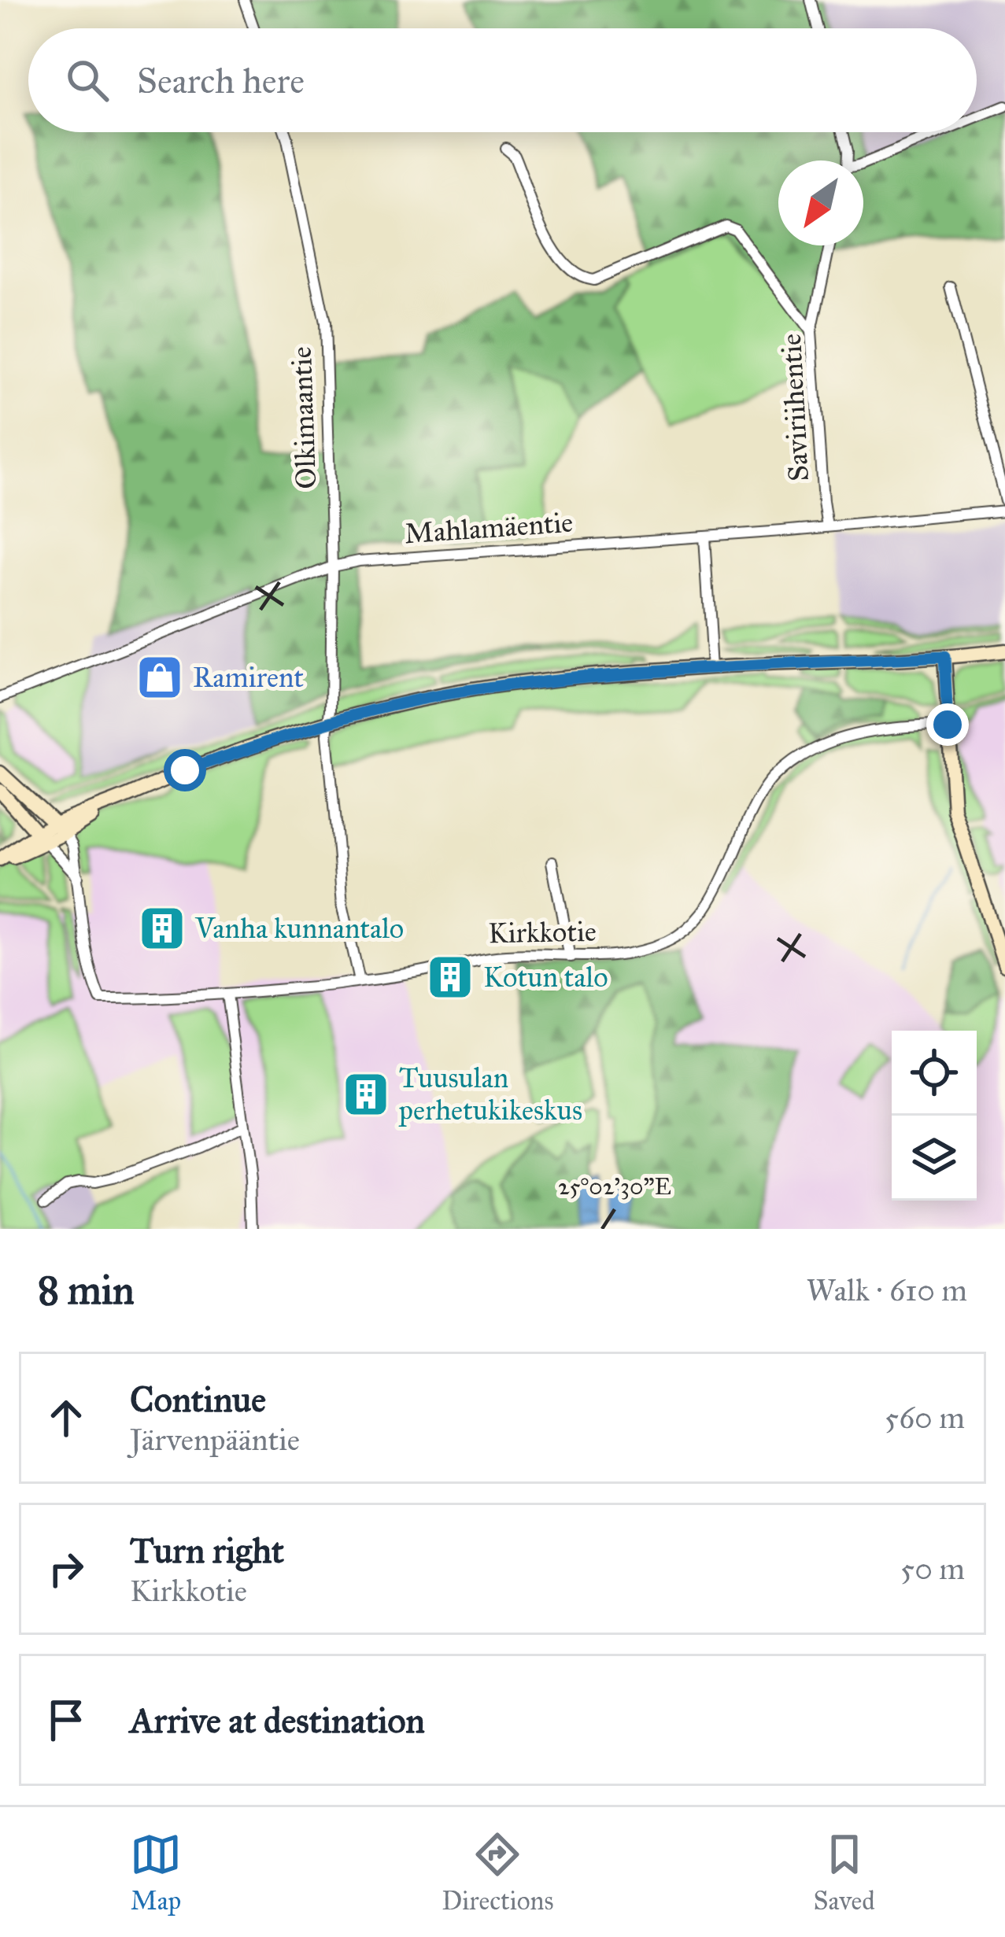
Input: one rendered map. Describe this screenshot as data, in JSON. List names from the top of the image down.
{
  "streets": {
    "street": [
      "Saviriihentie",
      "Olkimaantie",
      "Mahlamäentie",
      "Kirkkotie"
    ]
  },
  "crossings": [
    ["Saviriihentie", "Mahlamäentie"],
    ["Olkimaantie", "Mahlamäentie"],
    ["Olkimaantie", "Kirkkotie"]
  ],
  "places": {
    "shop": ["Ramirent"],
    "building": ["Vanha kunnantalo", "Kotun talo", "Tuusulan perhetukikeskus"]
  },
  "north": "bottom left",
  "page": {
    "search": "Search here",
    "heading": ["8 min", "Walk · 610 m"],
    "list": [
      ["Continue", "Järvenpääntie", "560 m"],
      ["Turn right", "Kirkkotie", "50 m"],
      "Arrive at destination"
    ],
    "nav": ["Map", "Directions", "Saved"]
  },
  "coordinates": ["25°02'30\"E"]
}
